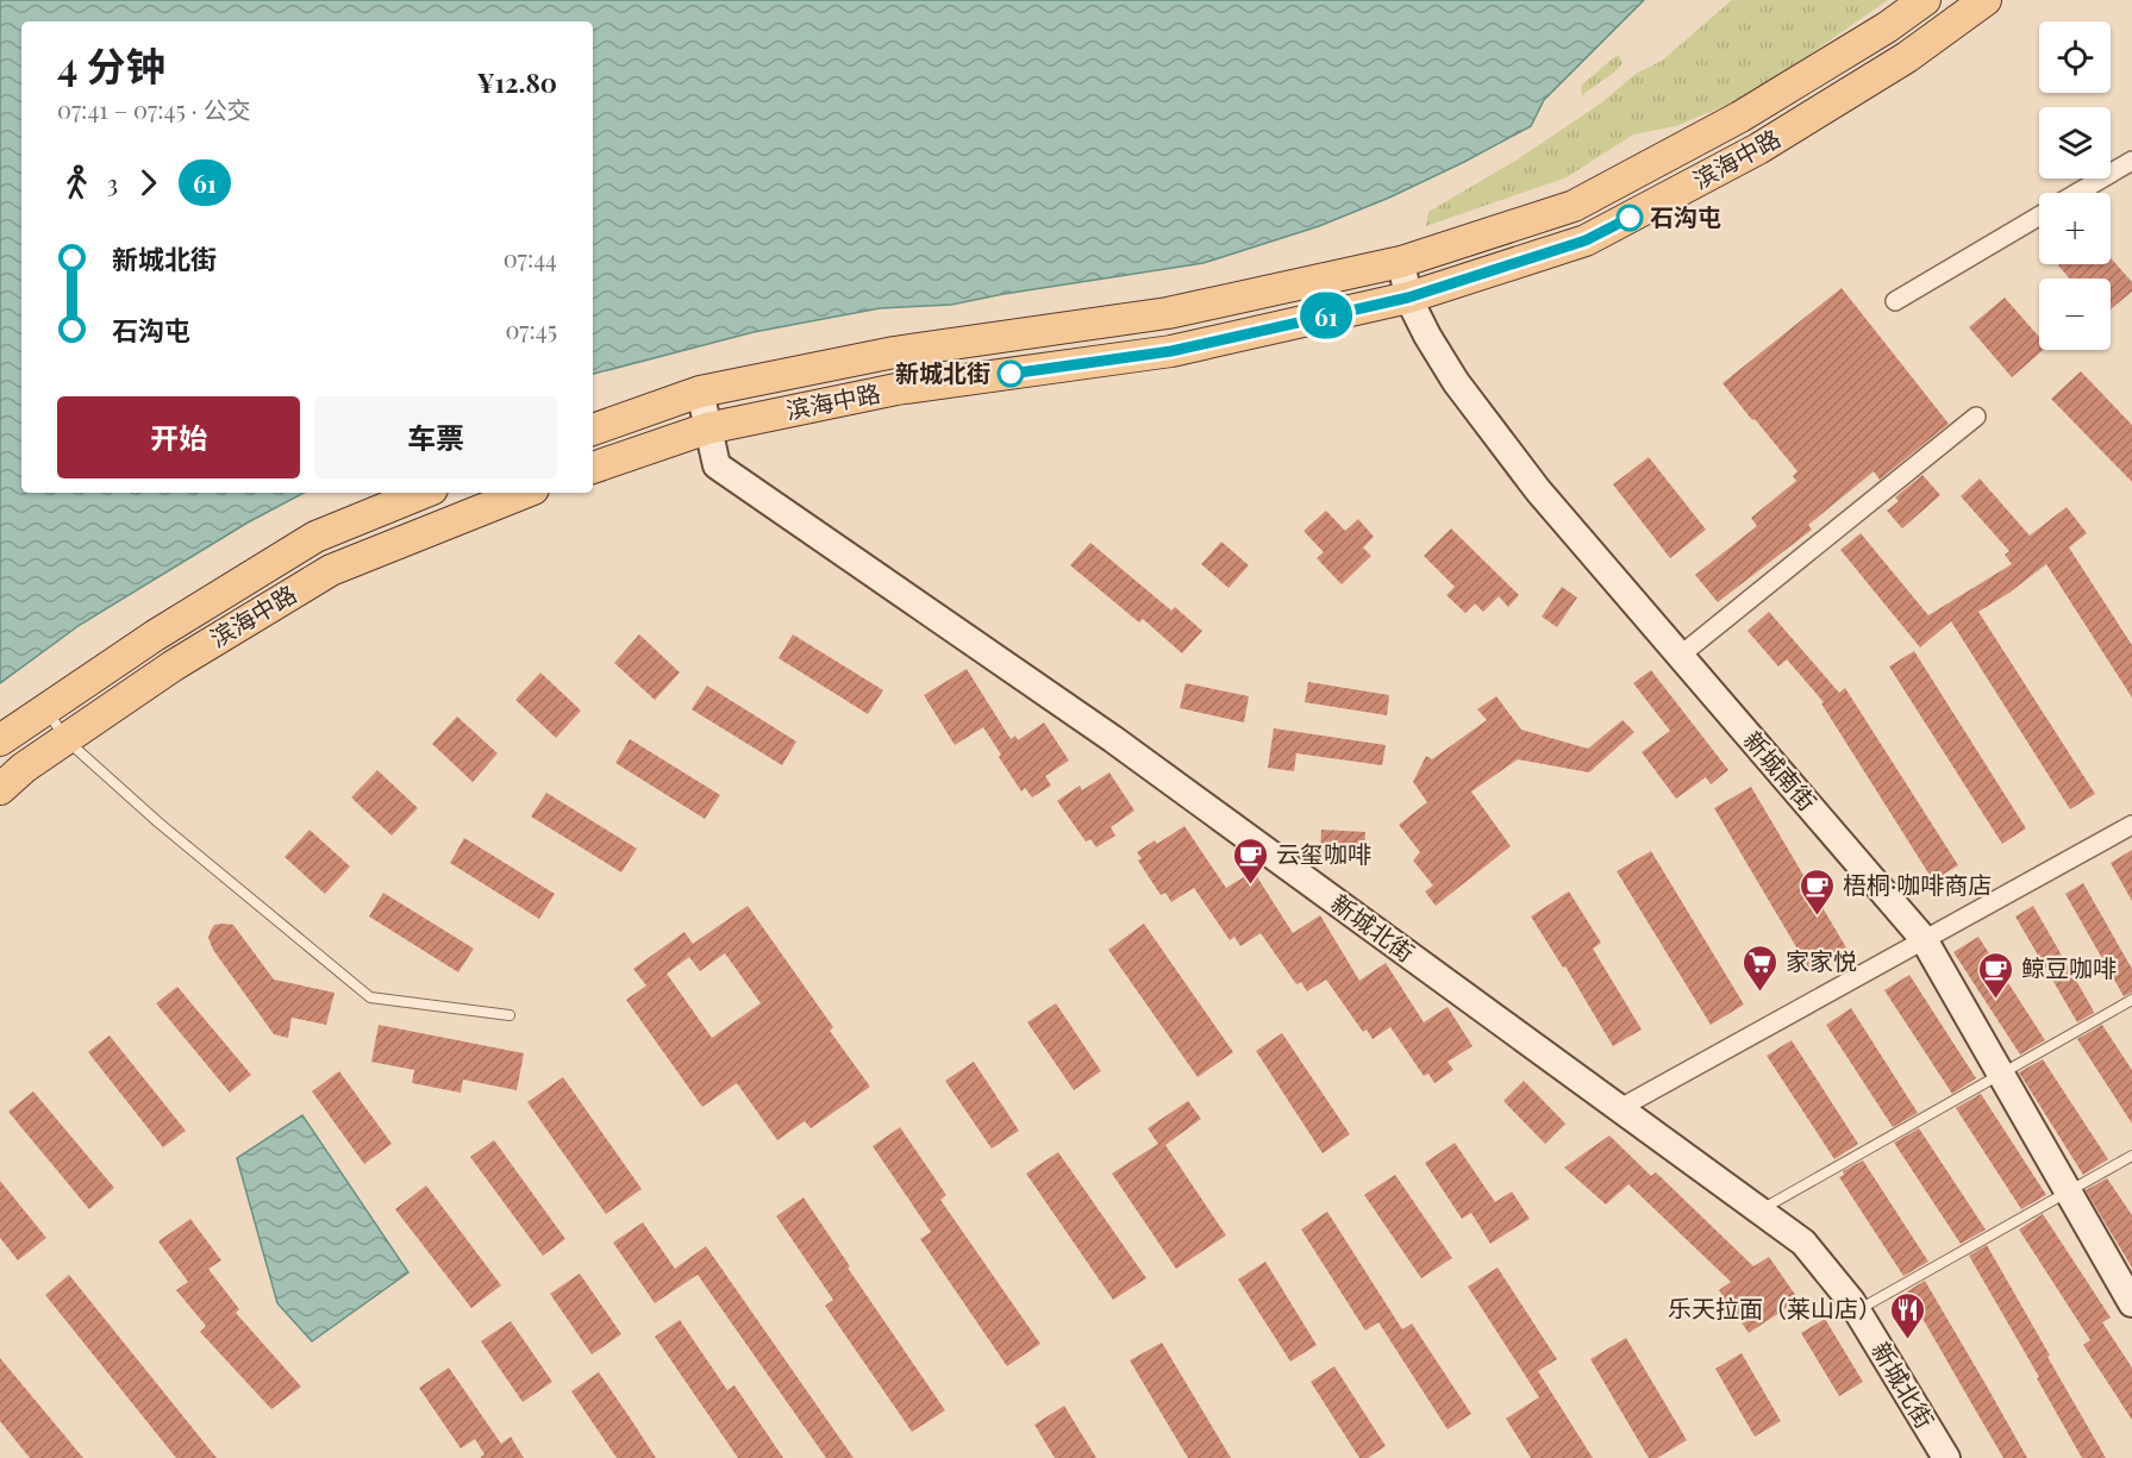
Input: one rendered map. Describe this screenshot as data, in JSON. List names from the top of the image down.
{
  "streets": {
    "main road": ["滨海中路"],
    "street": ["新城南街", "新城北街"]
  },
  "crossings": [
    ["滨海中路", "新城南街"],
    ["滨海中路", "新城北街"]
  ],
  "places": {
    "other": ["石沟屯", "新城北街"],
    "cafe": ["云玺咖啡", "梧桐·咖啡商店", "鲸豆咖啡"],
    "supermarket": ["家家悦"],
    "restaurant": ["乐天拉面（莱山店）"]
  },
  "lines": ["bus line 61"],
  "page": {
    "on_map": "61",
    "map_buttons": ["+", "−"],
    "heading": ["4 分钟", "07:41 – 07:45 · 公交", "¥12.80"],
    "legs": ["3", "61"],
    "list": [
      {
        "name": "新城北街",
        "value": "07:44"
      },
      {
        "name": "石沟屯",
        "value": "07:45"
      }
    ],
    "buttons": ["开始", "车票"]
  }
}
